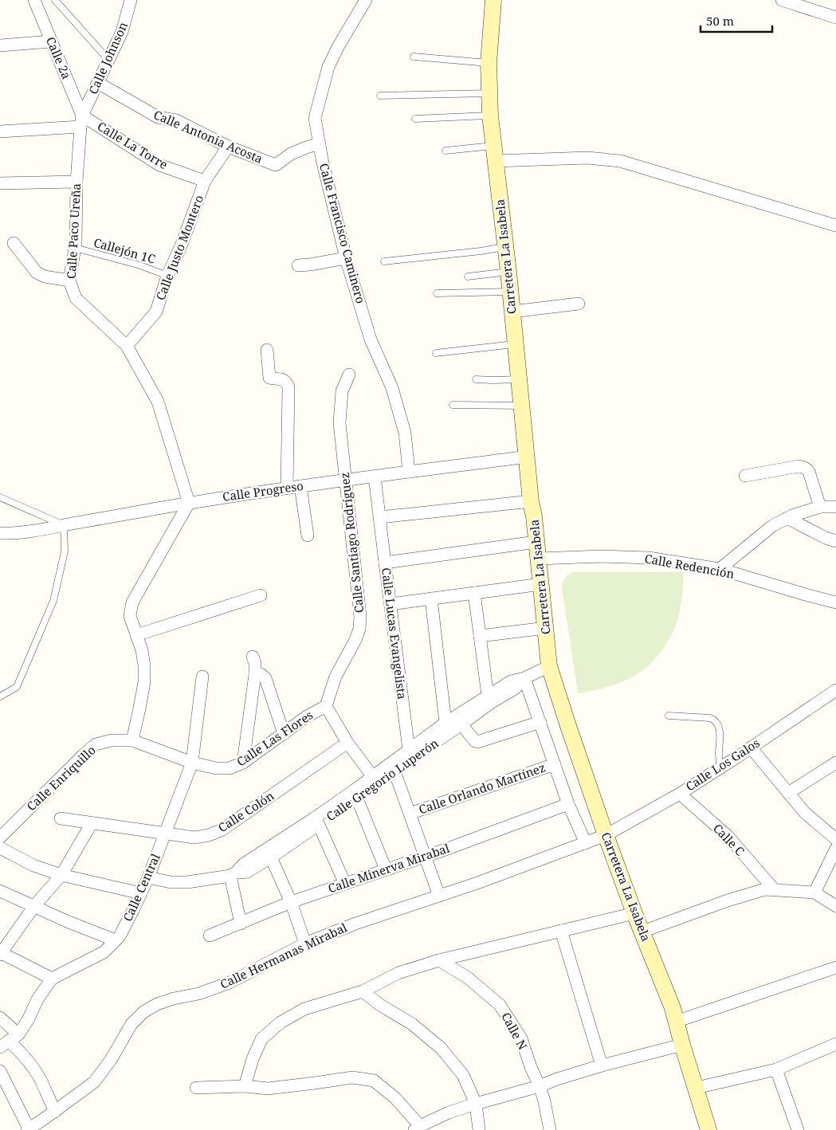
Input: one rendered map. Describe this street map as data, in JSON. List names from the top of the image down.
{
  "streets": {
    "main road": ["Carretera La Isabela"],
    "street": [
      "Calle 2a",
      "Calle Johnson",
      "Calle Antonia Acosta",
      "Calle La Torre",
      "Calle Paco Ureña",
      "Calle Francisco Caminero",
      "Calle Justo Montero",
      "Calle Progreso",
      "Calle Santiago Rodríguez",
      "Calle Redención",
      "Calle Lucas Evangelista",
      "Calle Las Flores",
      "Calle Los Galos",
      "Calle Enriquillo",
      "Calle Gregorio Luperón",
      "Calle Orlando Martínez",
      "Calle Colón",
      "Calle C",
      "Calle Minerva Mirabal",
      "Calle Central",
      "Calle Hermanas Mirabal",
      "Calle N"
    ],
    "lane": ["Callejón 1C"]
  },
  "crossings": [
    ["Calle 2a", "Calle Johnson"],
    ["Calle 2a", "Calle La Torre"],
    ["Calle 2a", "Calle Paco Ureña"],
    ["Calle Johnson", "Calle Antonia Acosta"],
    ["Calle Johnson", "Calle La Torre"],
    ["Calle Johnson", "Calle Paco Ureña"],
    ["Calle Antonia Acosta", "Calle Francisco Caminero"],
    ["Calle Antonia Acosta", "Calle Justo Montero"],
    ["Calle La Torre", "Calle Paco Ureña"],
    ["Calle La Torre", "Calle Justo Montero"],
    ["Calle Paco Ureña", "Calle Justo Montero"],
    ["Calle Paco Ureña", "Callejón 1C"],
    ["Calle Paco Ureña", "Calle Progreso"],
    ["Calle Francisco Caminero", "Calle Progreso"],
    ["Calle Justo Montero", "Callejón 1C"],
    ["Carretera La Isabela", "Calle Progreso"],
    ["Carretera La Isabela", "Calle Redención"],
    ["Carretera La Isabela", "Calle Los Galos"],
    ["Carretera La Isabela", "Calle Gregorio Luperón"],
    ["Carretera La Isabela", "Calle Hermanas Mirabal"],
    ["Calle Progreso", "Calle Santiago Rodríguez"],
    ["Calle Progreso", "Calle Lucas Evangelista"],
    ["Calle Santiago Rodríguez", "Calle Las Flores"],
    ["Calle Lucas Evangelista", "Calle Gregorio Luperón"],
    ["Calle Las Flores", "Calle Enriquillo"],
    ["Calle Las Flores", "Calle Central"],
    ["Calle Los Galos", "Calle C"],
    ["Calle Los Galos", "Calle Hermanas Mirabal"],
    ["Calle Gregorio Luperón", "Calle Central"],
    ["Calle Colón", "Calle Central"]
  ],
  "scale_bar": "50 m"
}
